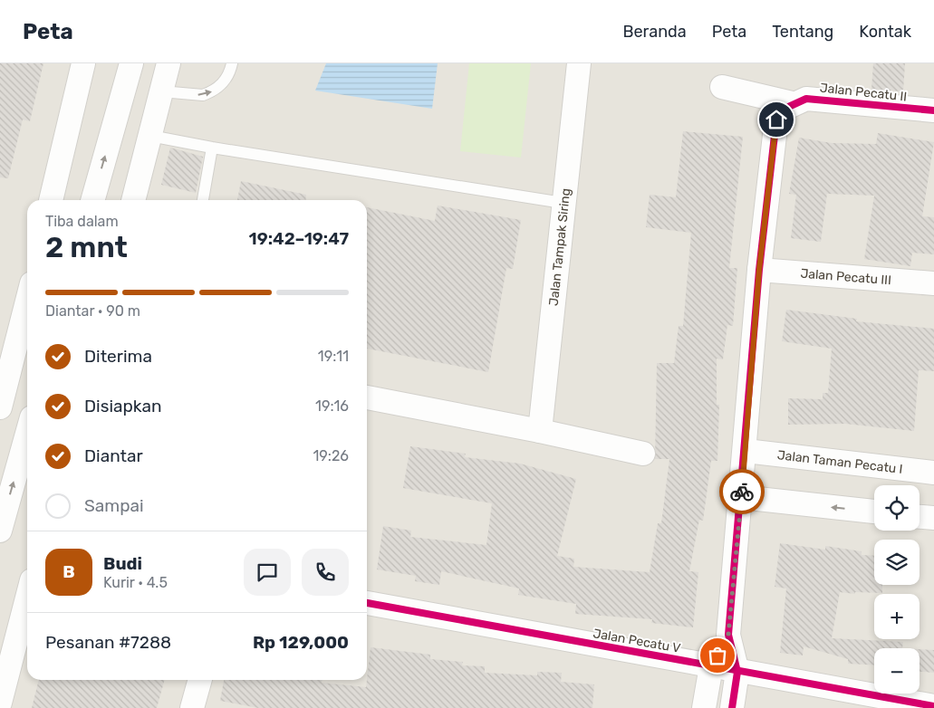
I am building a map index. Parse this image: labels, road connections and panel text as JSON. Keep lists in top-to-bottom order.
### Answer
{
  "streets": {
    "street": [
      "Jalan Pecatu II",
      "Jalan Tampak Siring",
      "Jalan Pecatu III",
      "Jalan Taman Pecatu I",
      "Jalan Pecatu V"
    ]
  },
  "page": {
    "header": "Peta",
    "nav": [
      "Beranda",
      "Peta",
      "Tentang",
      "Kontak"
    ],
    "heading": ["2 mnt", "Tiba dalam", "19:42–19:47"],
    "panel": [
      "Budi",
      "Kurir · 4.5",
      "Pesanan #7288",
      "Rp 129,000"
    ],
    "bar": "Diantar · 90 m",
    "list": [
      ["Diterima", "19:11"],
      ["Disiapkan", "19:16"],
      ["Diantar", "19:26"],
      "Sampai"
    ],
    "map_buttons": ["+", "−"],
    "round": "B"
  }
}
